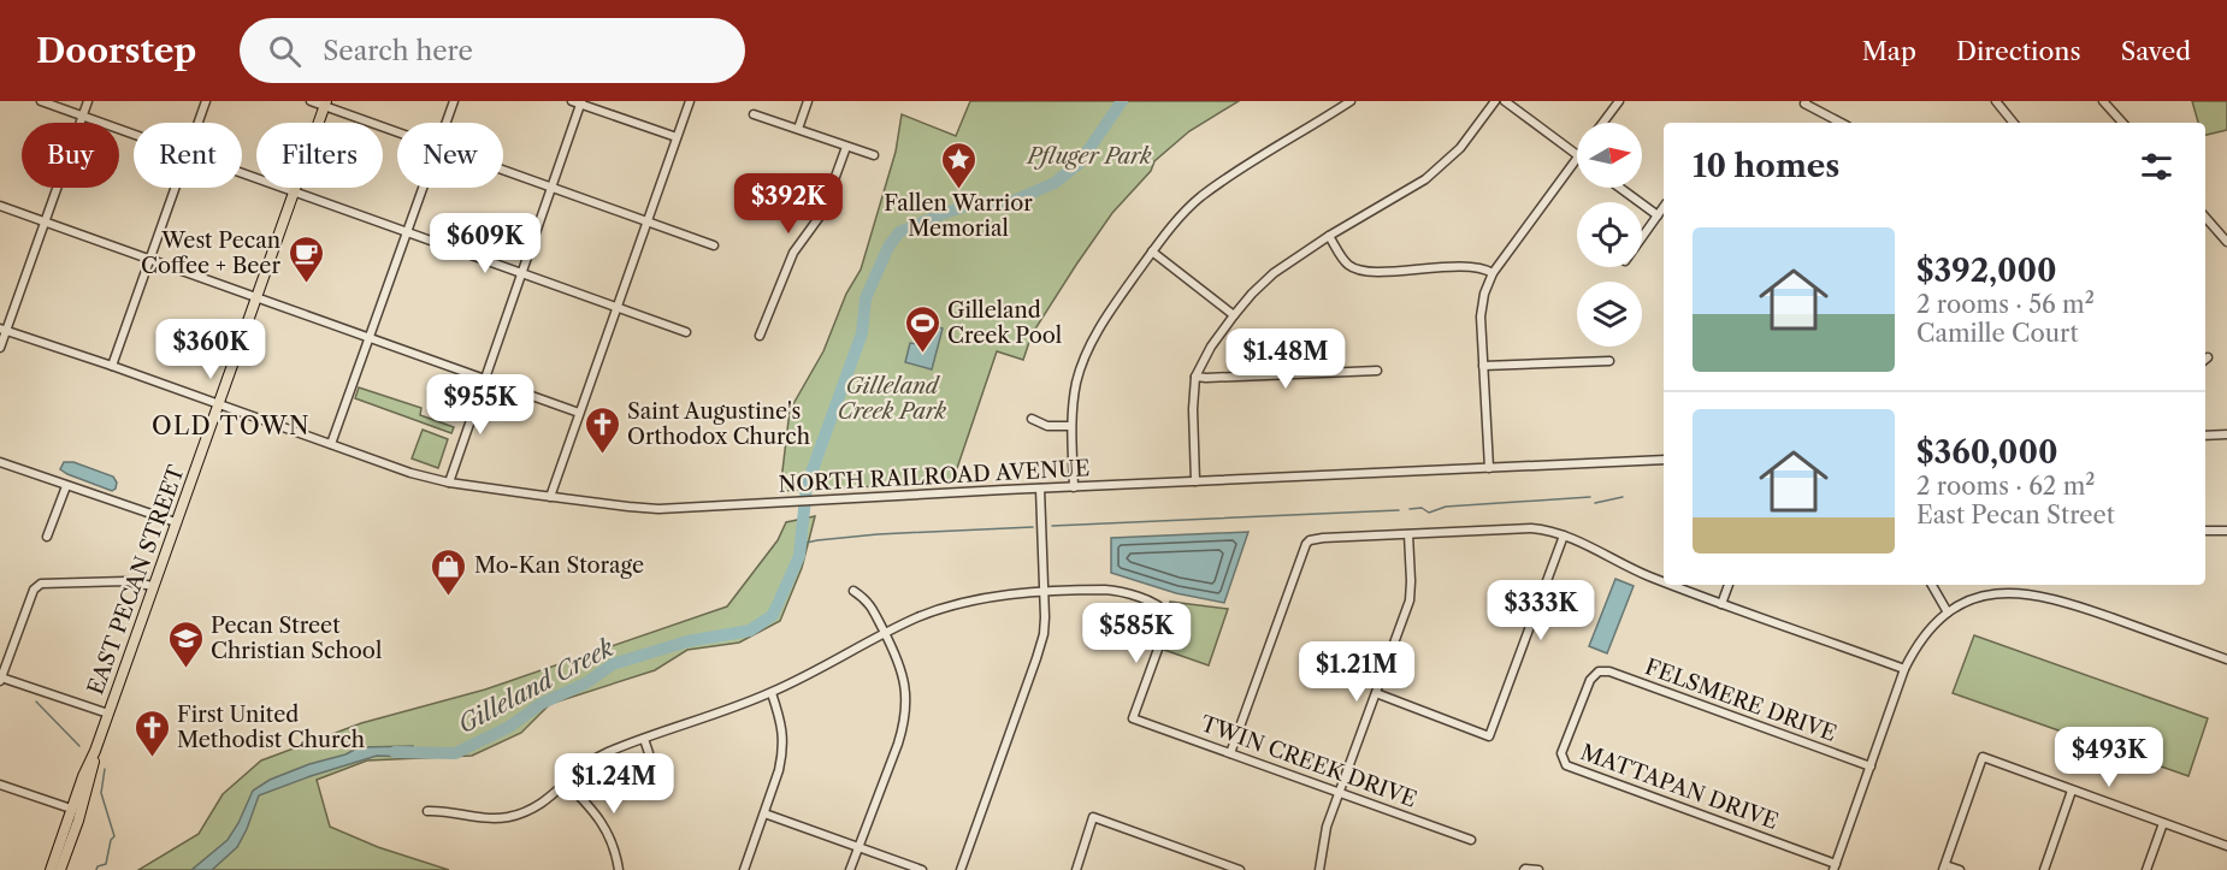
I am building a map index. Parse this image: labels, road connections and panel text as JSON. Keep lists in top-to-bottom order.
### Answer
{
  "streets": {
    "main road": ["EAST PECAN STREET"],
    "street": [
      "NORTH RAILROAD AVENUE",
      "FELSMERE DRIVE",
      "TWIN CREEK DRIVE",
      "MATTAPAN DRIVE"
    ]
  },
  "crossings": [
    ["NORTH RAILROAD AVENUE", "EAST PECAN STREET"],
    ["FELSMERE DRIVE", "MATTAPAN DRIVE"]
  ],
  "districts": ["OLD TOWN"],
  "water": ["Gilleland Creek"],
  "parks": ["Pfluger Park", "Gilleland Creek Park"],
  "places": {
    "place": ["Fallen Warrior Memorial"],
    "cafe": ["West Pecan Coffee + Beer"],
    "sports": ["Gilleland Creek Pool"],
    "church": ["Saint Augustine's Orthodox Church", "First United Methodist Church"],
    "shop": ["Mo-Kan Storage"],
    "school or university": ["Pecan Street Christian School"]
  },
  "north": "right",
  "page": {
    "header": "Doorstep",
    "search": "Search here",
    "nav": ["Map", "Directions", "Saved"],
    "chip": [
      "Buy",
      "Rent",
      "Filters",
      "New"
    ],
    "heading": "10 homes",
    "price": [
      "$392K",
      "$609K",
      "$360K",
      "$1.48M",
      "$955K",
      "$333K",
      "$585K",
      "$1.21M",
      "$493K",
      "$1.24M"
    ],
    "list": [
      {
        "name": "$392,000",
        "note": "2 rooms · 56 m² · Camille Court"
      },
      {
        "name": "$360,000",
        "note": "2 rooms · 62 m² · East Pecan Street"
      }
    ]
  }
}
